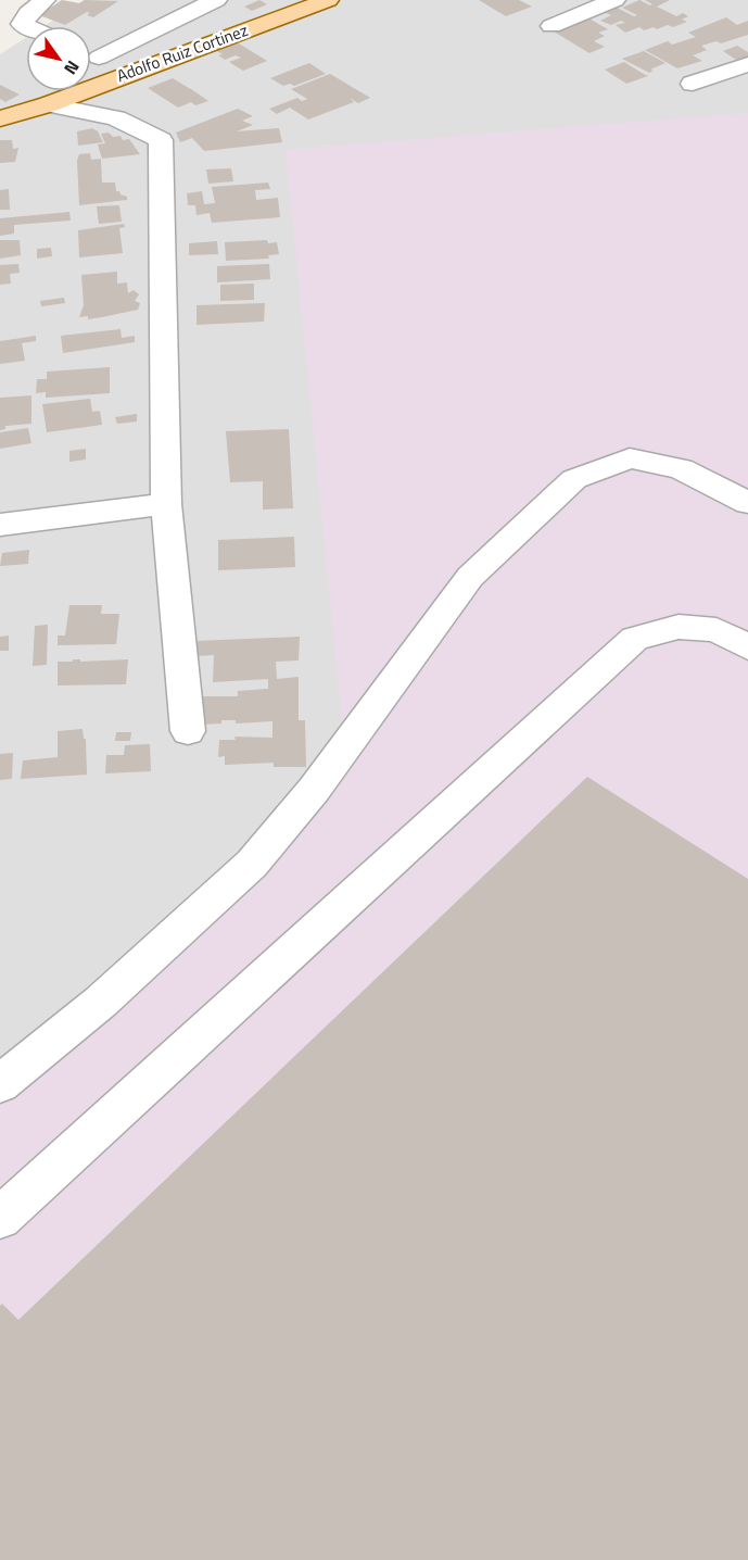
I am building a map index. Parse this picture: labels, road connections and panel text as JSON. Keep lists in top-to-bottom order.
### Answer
{
  "streets": {
    "main road": ["Adolfo Ruiz Cortinez"]
  },
  "north": "bottom right"
}
